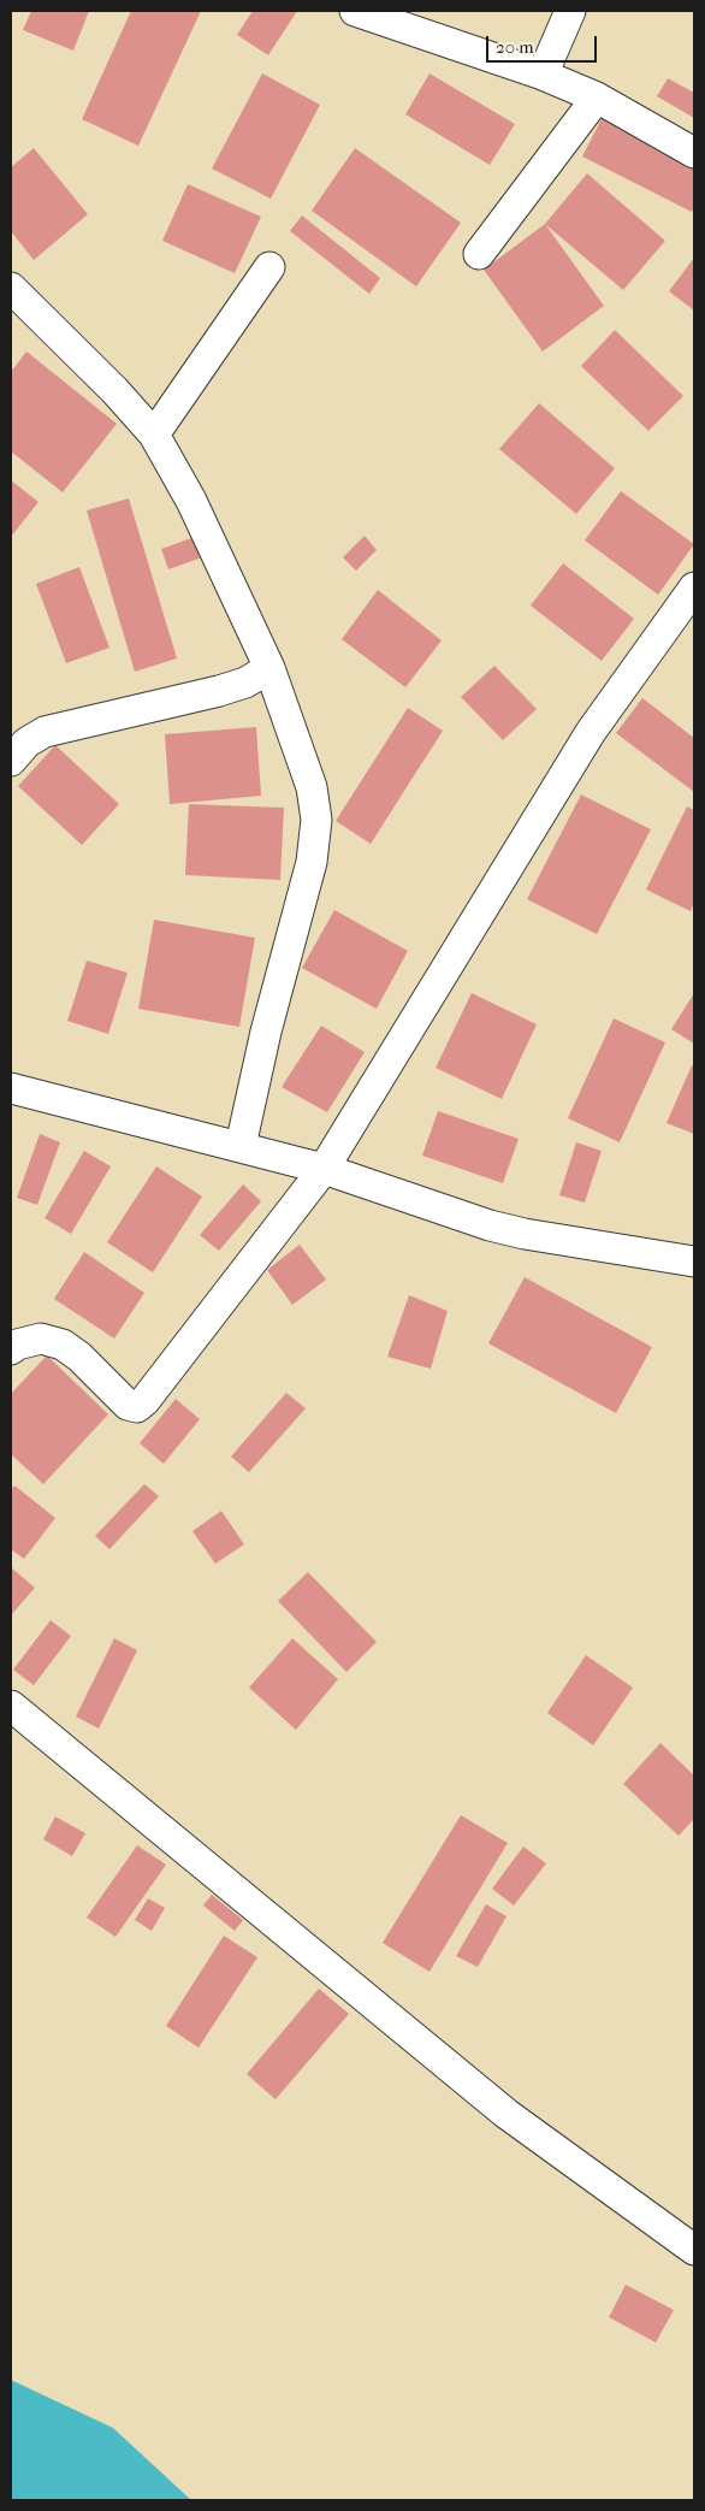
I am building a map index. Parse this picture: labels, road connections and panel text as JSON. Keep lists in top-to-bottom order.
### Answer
{
  "scale_bar": "20 m"
}
